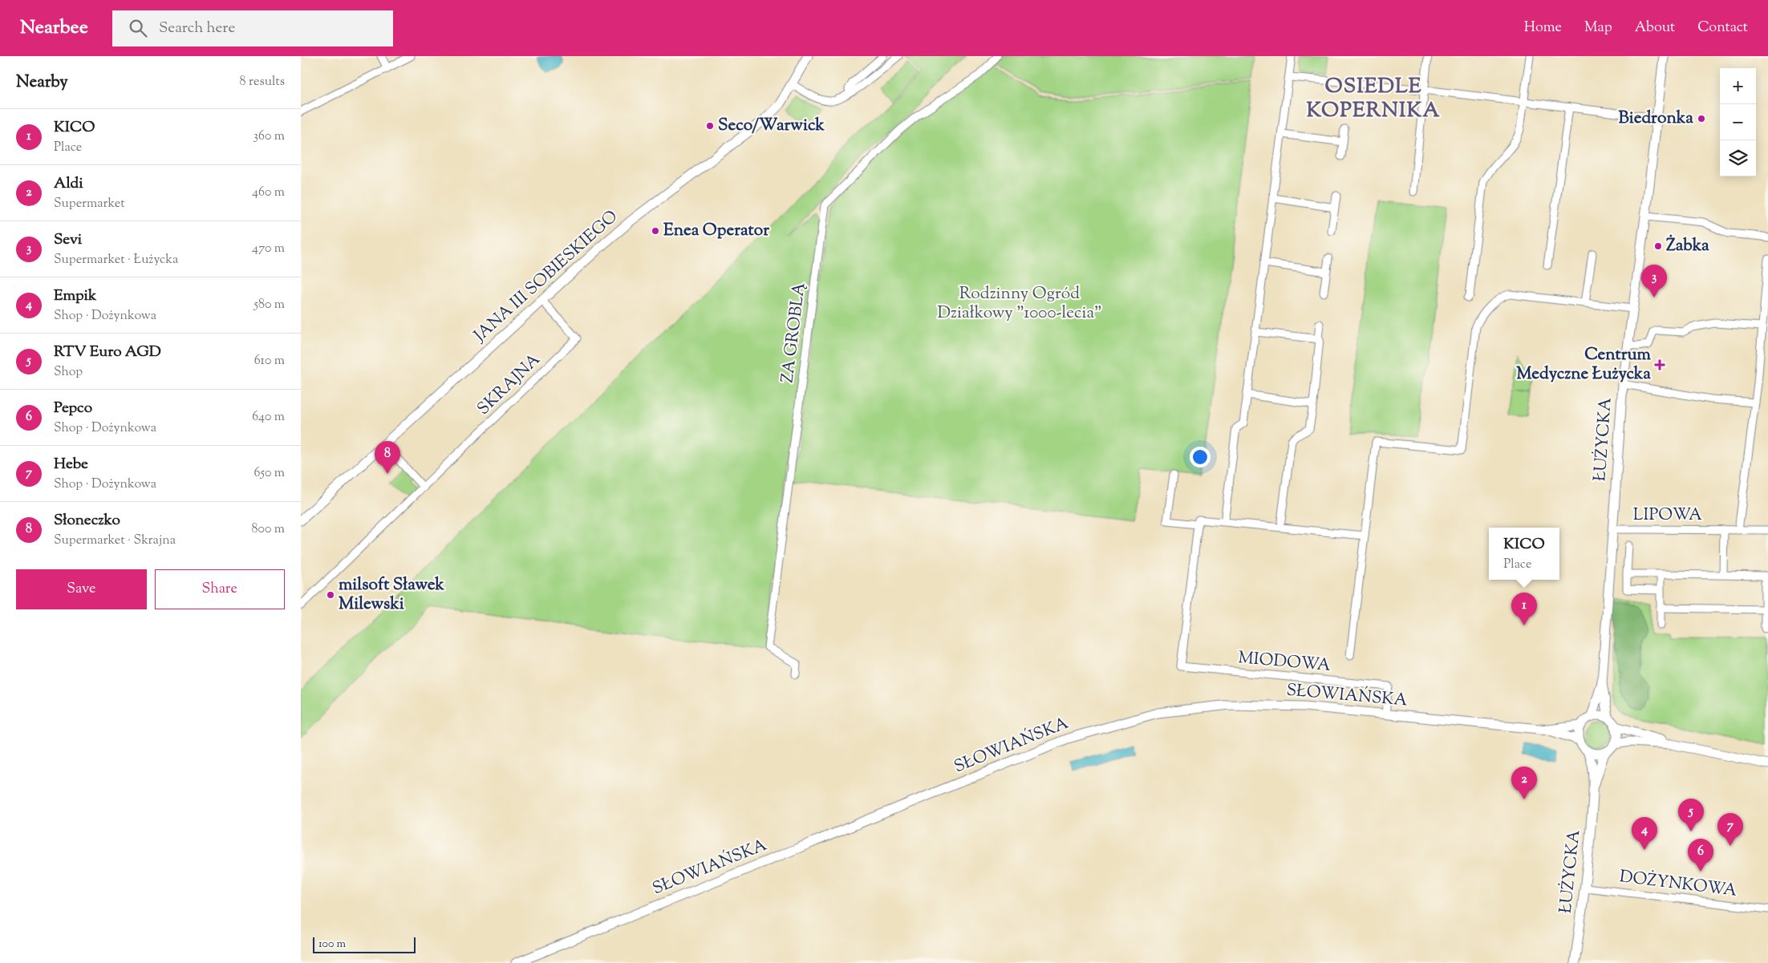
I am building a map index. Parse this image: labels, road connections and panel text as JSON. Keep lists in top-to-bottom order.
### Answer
{
  "streets": {
    "street": [
      "JANA III SOBIESKIEGO",
      "ZA GROBLĄ",
      "SKRAJNA",
      "ŁUŻYCKA",
      "LIPOWA",
      "MIODOWA",
      "SŁOWIAŃSKA",
      "DOŻYNKOWA"
    ]
  },
  "crossings": [
    ["JANA III SOBIESKIEGO", "SKRAJNA"],
    ["ŁUŻYCKA", "LIPOWA"],
    ["ŁUŻYCKA", "SŁOWIAŃSKA"],
    ["ŁUŻYCKA", "DOŻYNKOWA"],
    ["MIODOWA", "SŁOWIAŃSKA"]
  ],
  "districts": ["OSIEDLE KOPERNIKA"],
  "parks": ["Rodzinny Ogród Działkowy \"1000-lecia\""],
  "places": {
    "other": [
      "Biedronka",
      "Seco/Warwick",
      "Enea Operator",
      "Żabka",
      "milsoft Sławek Milewski"
    ],
    "health": ["Centrum Medyczne Łużycka"]
  },
  "scale_bar": "100 m",
  "page": {
    "header": "Nearbee",
    "search": "Search here",
    "nav": [
      "Home",
      "Map",
      "About",
      "Contact"
    ],
    "heading": ["Nearby", "8 results"],
    "map_buttons": ["+", "−"],
    "list": [
      {
        "mark": "1",
        "name": "KICO",
        "note": "Place",
        "value": "360 m"
      },
      {
        "mark": "2",
        "name": "Aldi",
        "note": "Supermarket",
        "value": "460 m"
      },
      {
        "mark": "3",
        "name": "Sevi",
        "note": "Supermarket · Łużycka",
        "value": "470 m"
      },
      {
        "mark": "4",
        "name": "Empik",
        "note": "Shop · Dożynkowa",
        "value": "580 m"
      },
      {
        "mark": "5",
        "name": "RTV Euro AGD",
        "note": "Shop",
        "value": "610 m"
      },
      {
        "mark": "6",
        "name": "Pepco",
        "note": "Shop · Dożynkowa",
        "value": "640 m"
      },
      {
        "mark": "7",
        "name": "Hebe",
        "note": "Shop · Dożynkowa",
        "value": "650 m"
      },
      {
        "mark": "8",
        "name": "Słoneczko",
        "note": "Supermarket · Skrajna",
        "value": "800 m"
      }
    ],
    "pins": [
      "3",
      "8",
      "1",
      "2",
      "5",
      "7",
      "4",
      "6"
    ],
    "popup": ["KICO", "Place"],
    "buttons": ["Save", "Share"],
    "scale": "100 m"
  }
}
